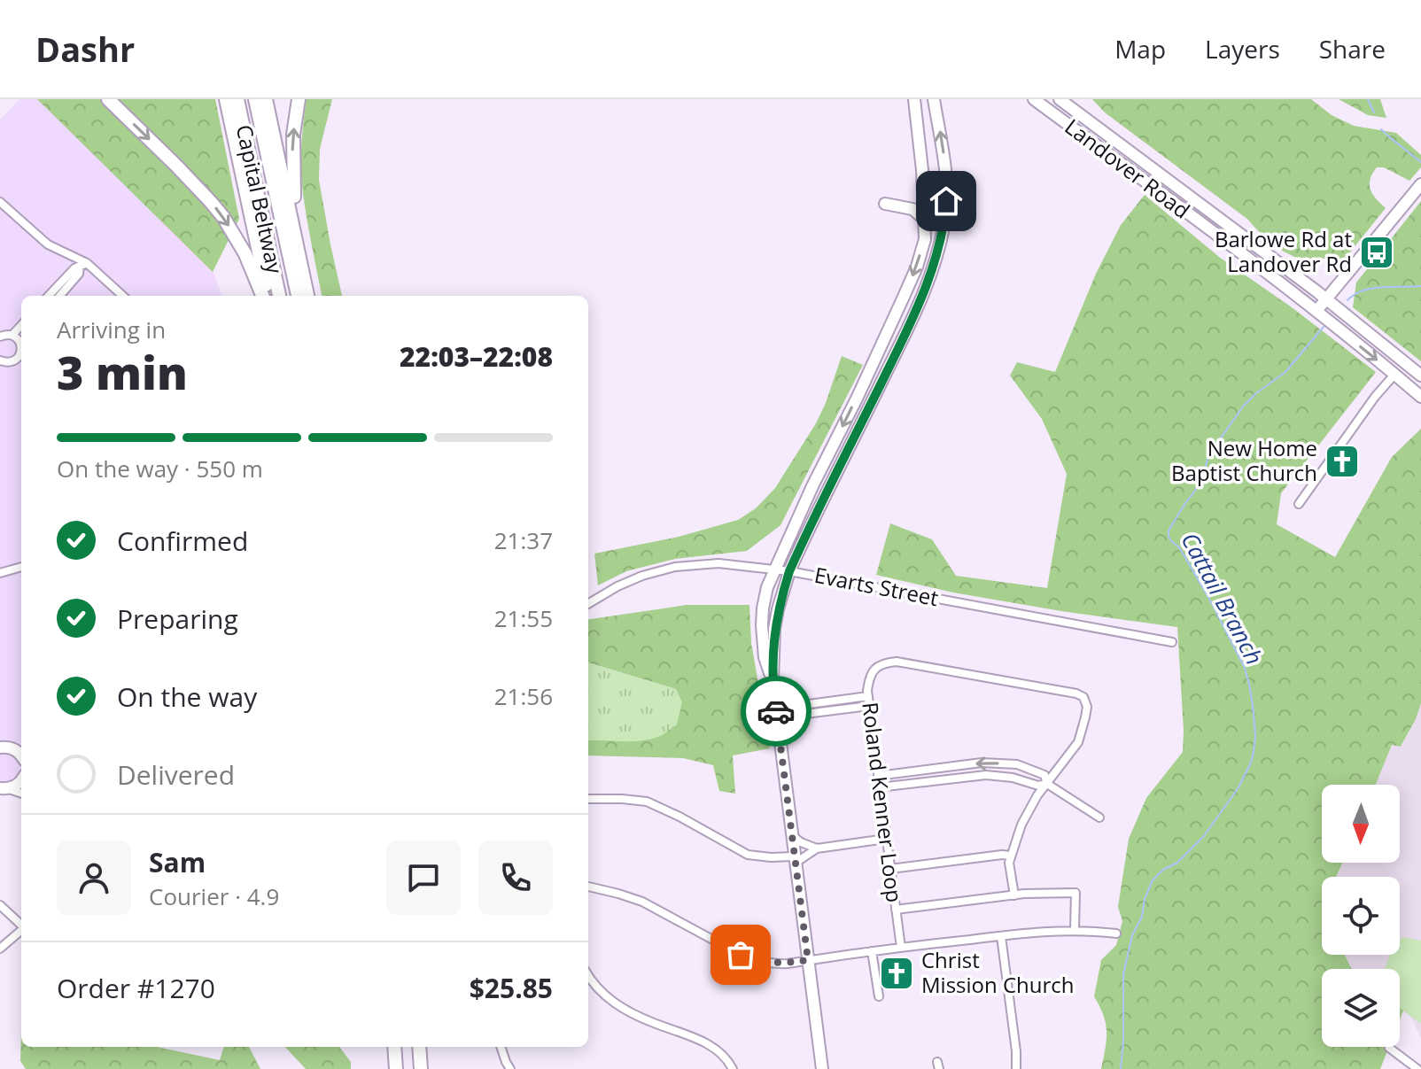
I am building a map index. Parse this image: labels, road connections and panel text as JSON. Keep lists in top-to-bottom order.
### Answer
{
  "streets": {
    "highway": ["Capital Beltway"],
    "street": ["Landover Road", "Evarts Street", "Roland Kenner Loop"]
  },
  "water": ["Cattail Branch"],
  "places": {
    "bus stop": ["Barlowe Rd at Landover Rd"],
    "church": ["New Home Baptist Church", "Christ Mission Church"]
  },
  "north": "bottom",
  "page": {
    "header": "Dashr",
    "nav": ["Map", "Layers", "Share"],
    "heading": ["3 min", "Arriving in", "22:03–22:08"],
    "panel": [
      "Sam",
      "Courier · 4.9",
      "Order #1270",
      "$25.85"
    ],
    "bar": "On the way · 550 m",
    "list": [
      ["Confirmed", "21:37"],
      ["Preparing", "21:55"],
      ["On the way", "21:56"],
      "Delivered"
    ]
  }
}
